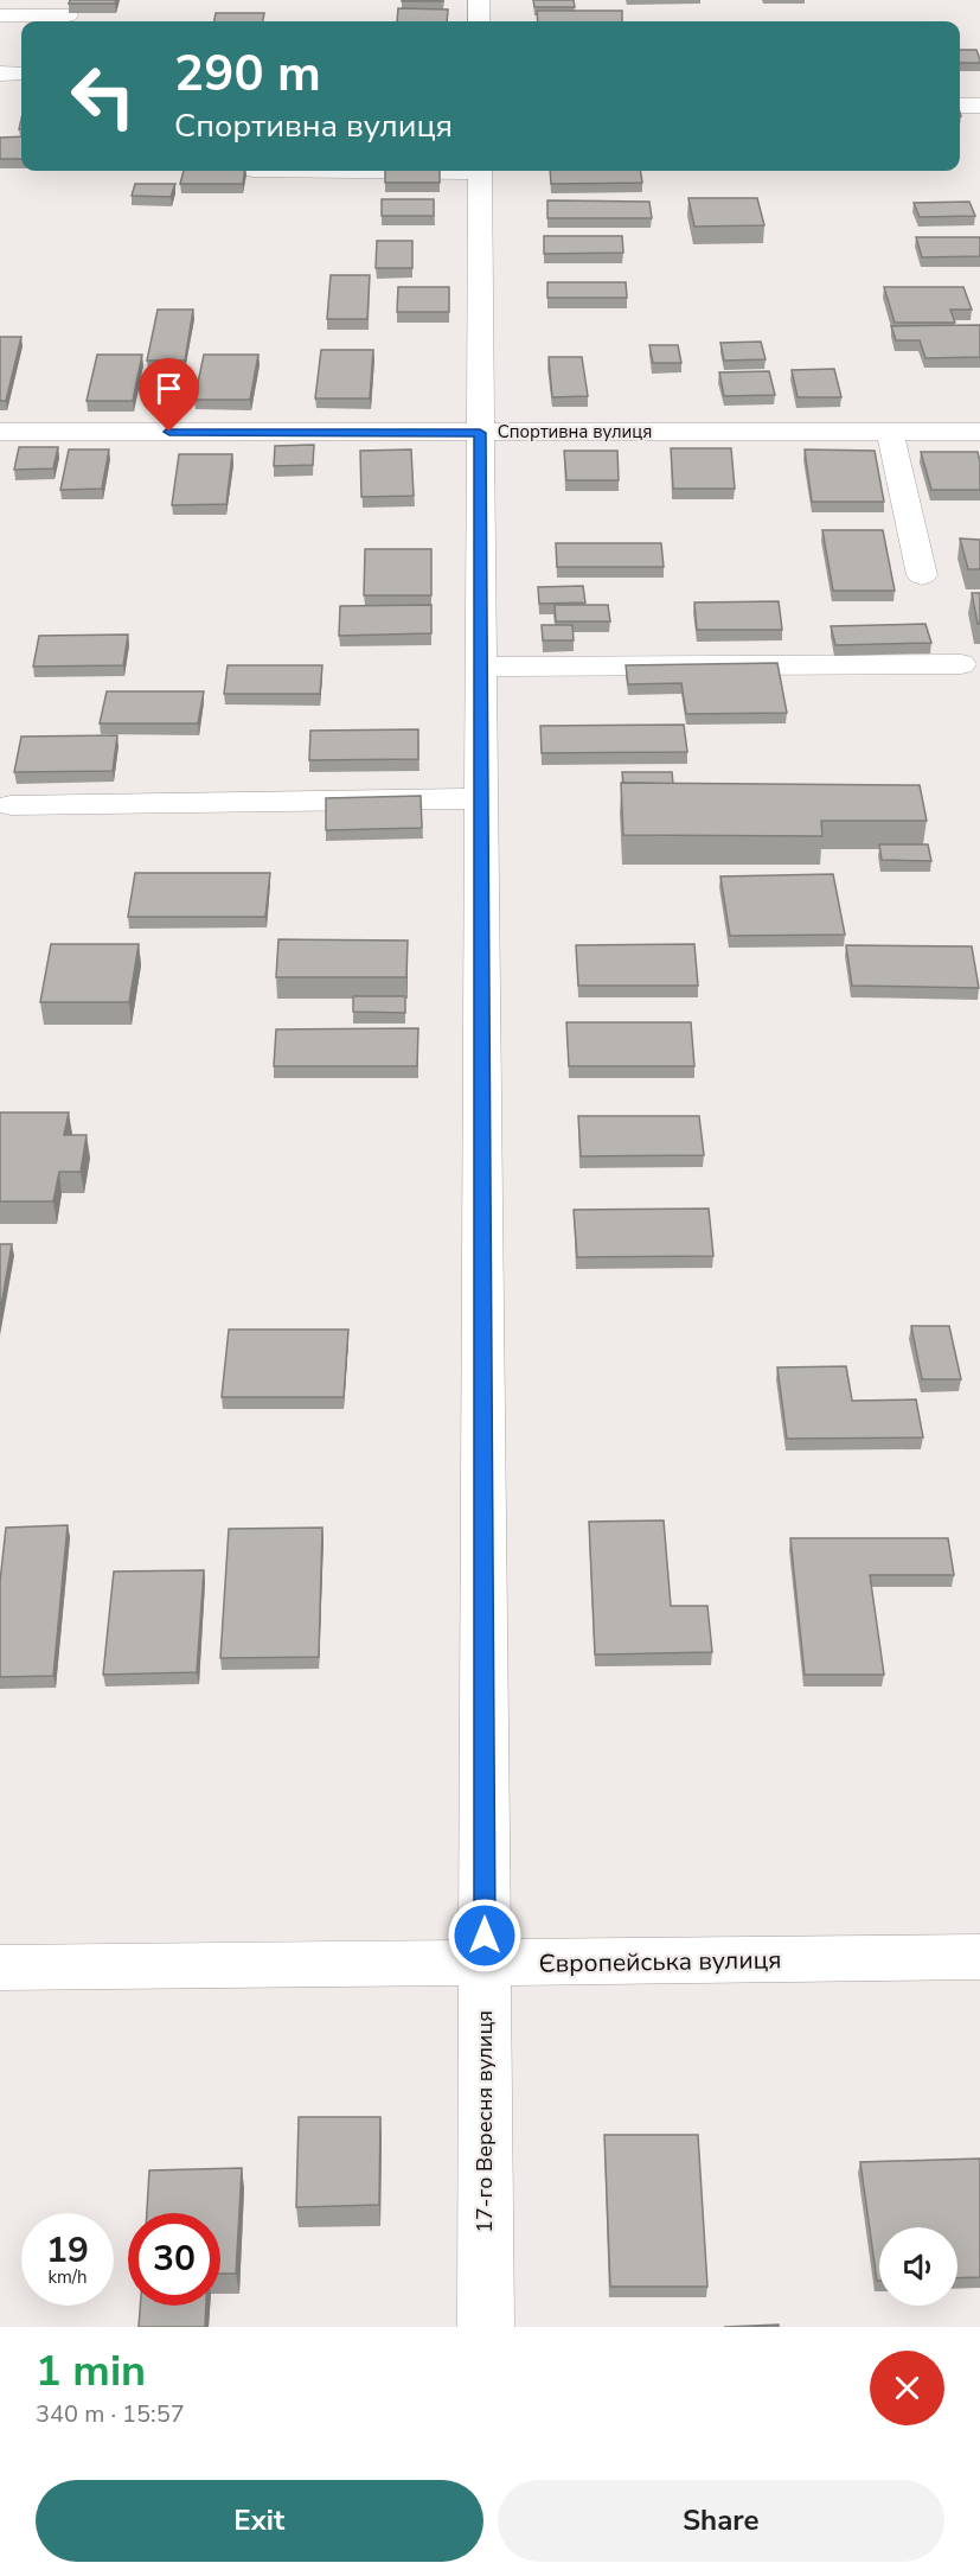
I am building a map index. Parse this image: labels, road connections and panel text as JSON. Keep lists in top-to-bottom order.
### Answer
{
  "streets": {
    "street": ["Спортивна вулиця", "Європейська вулиця", "17-го Вересня вулиця"]
  },
  "crossings": [
    ["Спортивна вулиця", "17-го Вересня вулиця"],
    ["Європейська вулиця", "17-го Вересня вулиця"]
  ],
  "page": {
    "turn": ["290 m", "Спортивна вулиця"],
    "speed": "19 km/h",
    "limit": "30",
    "heading": ["1 min", "340 m · 15:57"],
    "buttons": ["Exit", "Share"]
  }
}
